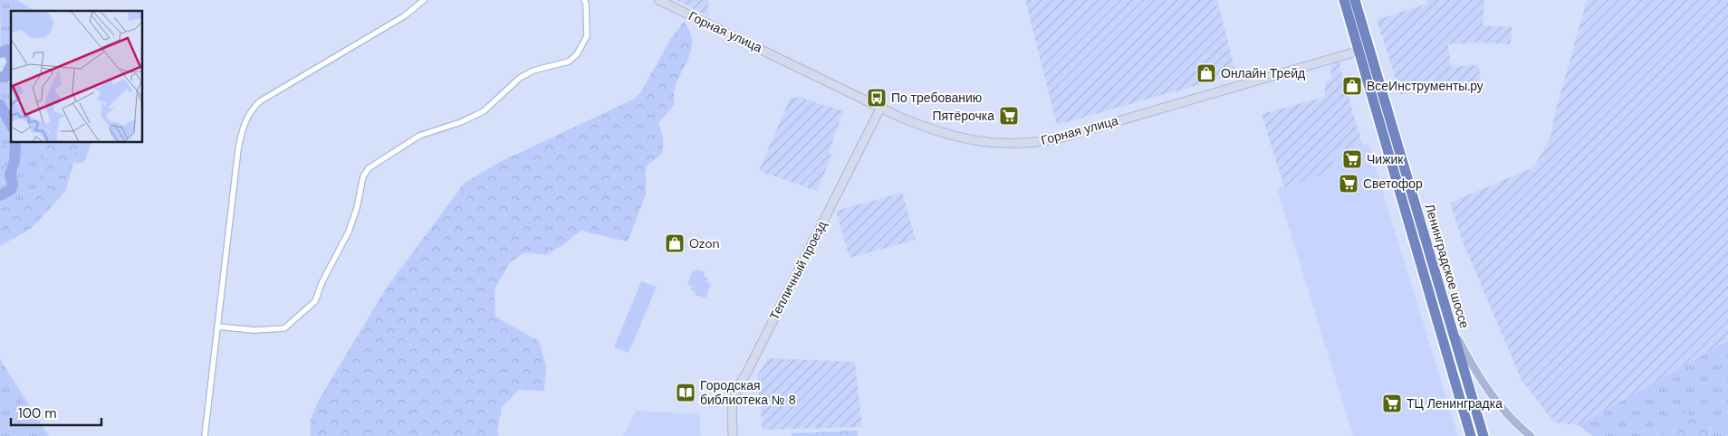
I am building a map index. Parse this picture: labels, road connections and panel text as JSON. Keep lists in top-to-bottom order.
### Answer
{
  "streets": {
    "highway": ["Ленинградское шоссе"],
    "street": ["Горная улица", "Тепличный проезд"]
  },
  "crossings": [
    ["Горная улица", "Ленинградское шоссе"],
    ["Горная улица", "Тепличный проезд"]
  ],
  "places": {
    "shop": ["Онлайн Трейд", "ВсеИнструменты.ру", "Ozon"],
    "bus stop": ["По требованию"],
    "supermarket": [
      "Пятёрочка",
      "Чижик",
      "Светофор",
      "ТЦ Ленинградка"
    ],
    "library": ["Городская библиотека № 8"]
  },
  "scale_bar": "100 m"
}
